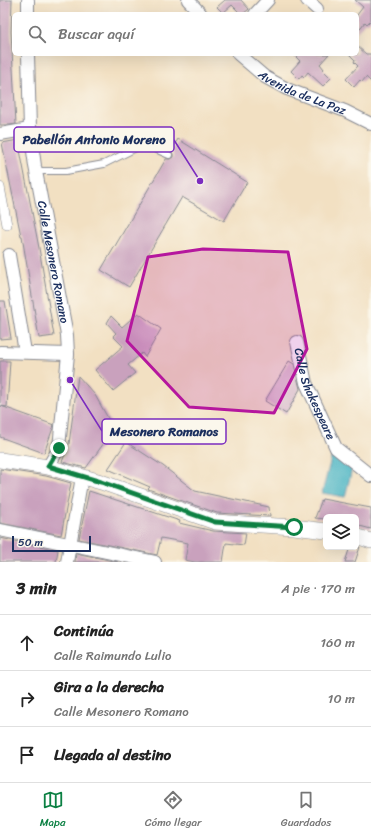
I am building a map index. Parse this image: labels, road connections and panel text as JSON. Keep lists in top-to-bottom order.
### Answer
{
  "streets": {
    "street": ["Avenida de La Paz", "Calle Mesonero Romano", "Calle Shakespeare"]
  },
  "places": ["Pabellón Antonio Moreno", "Mesonero Romanos"],
  "scale_bar": "50 m",
  "page": {
    "search": "Buscar aquí",
    "scale": "50 m",
    "heading": ["3 min", "A pie · 170 m"],
    "list": [
      ["Continúa", "Calle Raimundo Lulio", "160 m"],
      ["Gira a la derecha", "Calle Mesonero Romano", "10 m"],
      "Llegada al destino"
    ],
    "nav": ["Mapa", "Cómo llegar", "Guardados"]
  }
}
